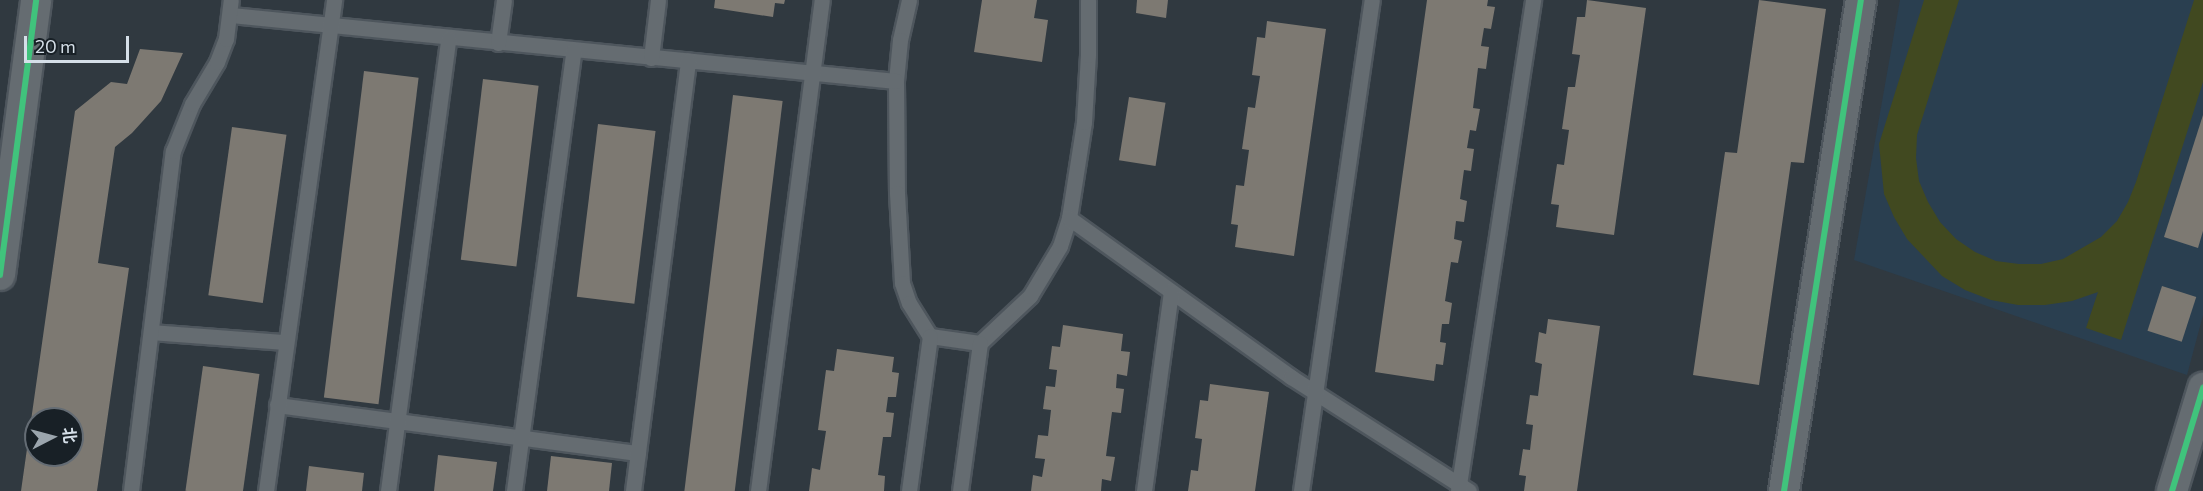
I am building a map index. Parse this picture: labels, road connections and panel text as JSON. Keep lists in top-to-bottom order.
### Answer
{
  "scale_bar": "20 m",
  "north": "right"
}
